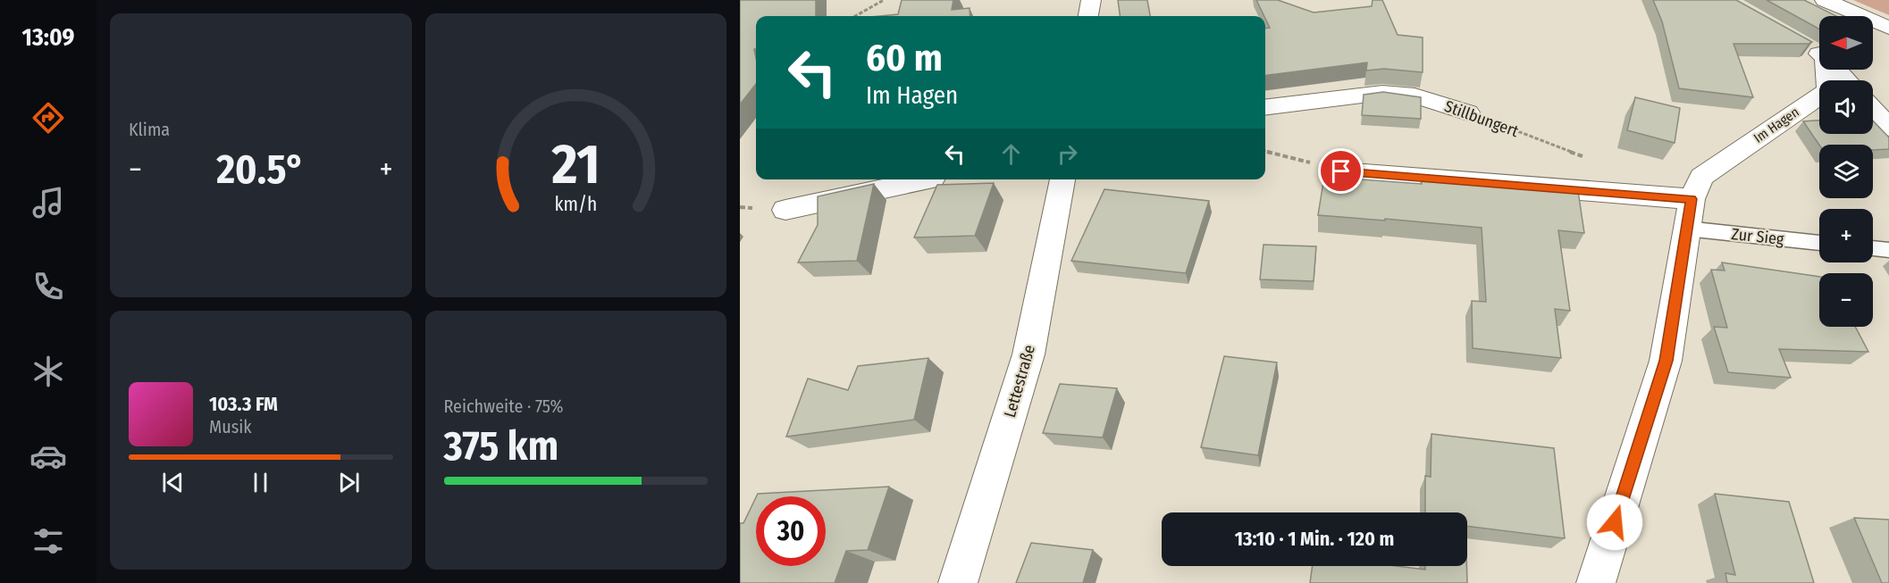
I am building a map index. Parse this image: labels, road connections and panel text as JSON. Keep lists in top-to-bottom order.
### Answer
{
  "streets": {
    "street": ["Stillbungert", "Im Hagen", "Lettestraße"],
    "lane": ["Zur Sieg"]
  },
  "crossings": [
    ["Im Hagen", "Zur Sieg"]
  ],
  "north": "left",
  "page": {
    "tabs": "13:09",
    "tile": [
      "Klima",
      ["Reichweite · 75%", "375 km"]
    ],
    "map_buttons": ["+", "−"],
    "turn": ["60 m", "Im Hagen"],
    "heat": ["−", "20.5°", "+"],
    "song": ["103.3 FM", "Musik"],
    "limit": "30",
    "trip": "13:10 · 1 Min. · 120 m",
    "gauge": ["21", "km/h"]
  }
}
